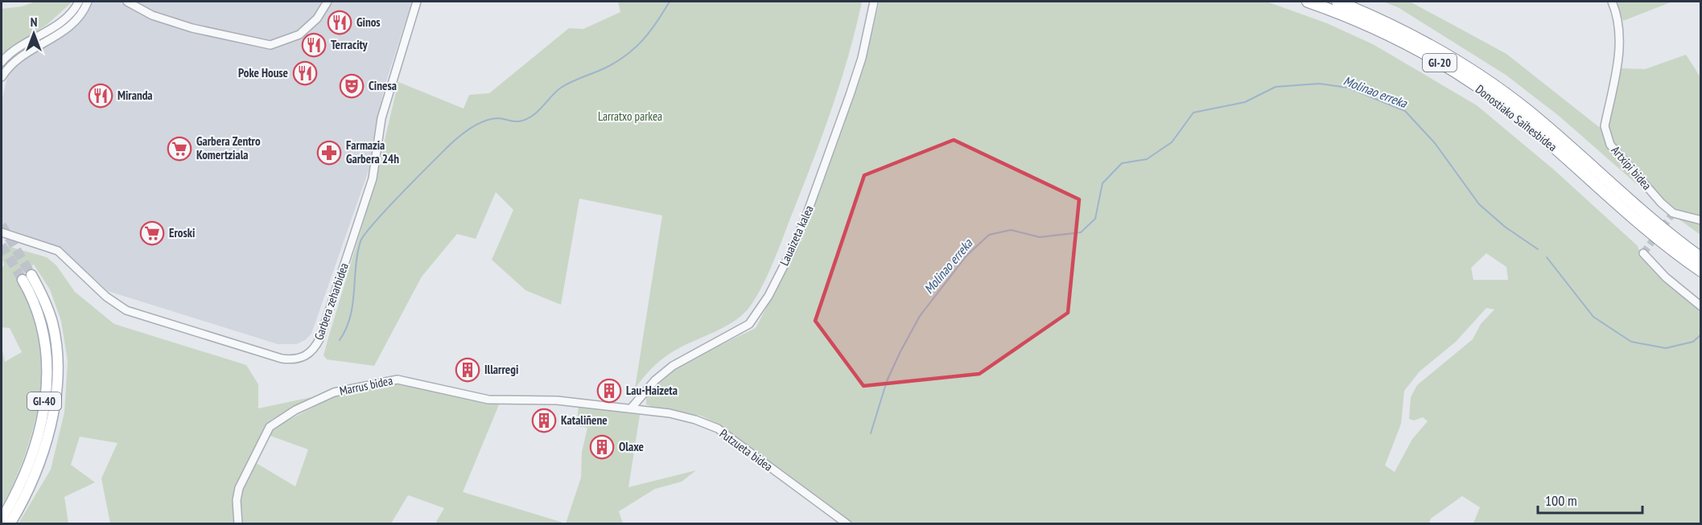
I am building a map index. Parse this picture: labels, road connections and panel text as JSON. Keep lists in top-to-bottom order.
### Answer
{
  "streets": {
    "highway": ["GI-20", "Donostiako Saihesbidea"],
    "main road": ["GI-40"],
    "street": [
      "Artxipi bidea",
      "Lauaizeta kalea",
      "Garbera zeharbidea",
      "Marrus bidea",
      "Putzueta bidea"
    ]
  },
  "crossings": [
    ["Lauaizeta kalea", "Marrus bidea"],
    ["Lauaizeta kalea", "Putzueta bidea"],
    ["Marrus bidea", "Putzueta bidea"]
  ],
  "water": ["Molinao erreka"],
  "parks": ["Larratxo parkea"],
  "places": {
    "restaurant": [
      "Ginos",
      "Terracity",
      "Poke House",
      "Miranda"
    ],
    "theatre": ["Cinesa"],
    "supermarket": ["Garbera Zentro Komertziala", "Eroski"],
    "pharmacy": ["Farmazia Garbera 24h"],
    "building": [
      "Illarregi",
      "Lau-Haizeta",
      "Kataliñene",
      "Olaxe"
    ]
  },
  "scale_bar": "100 m",
  "north": "top"
}
